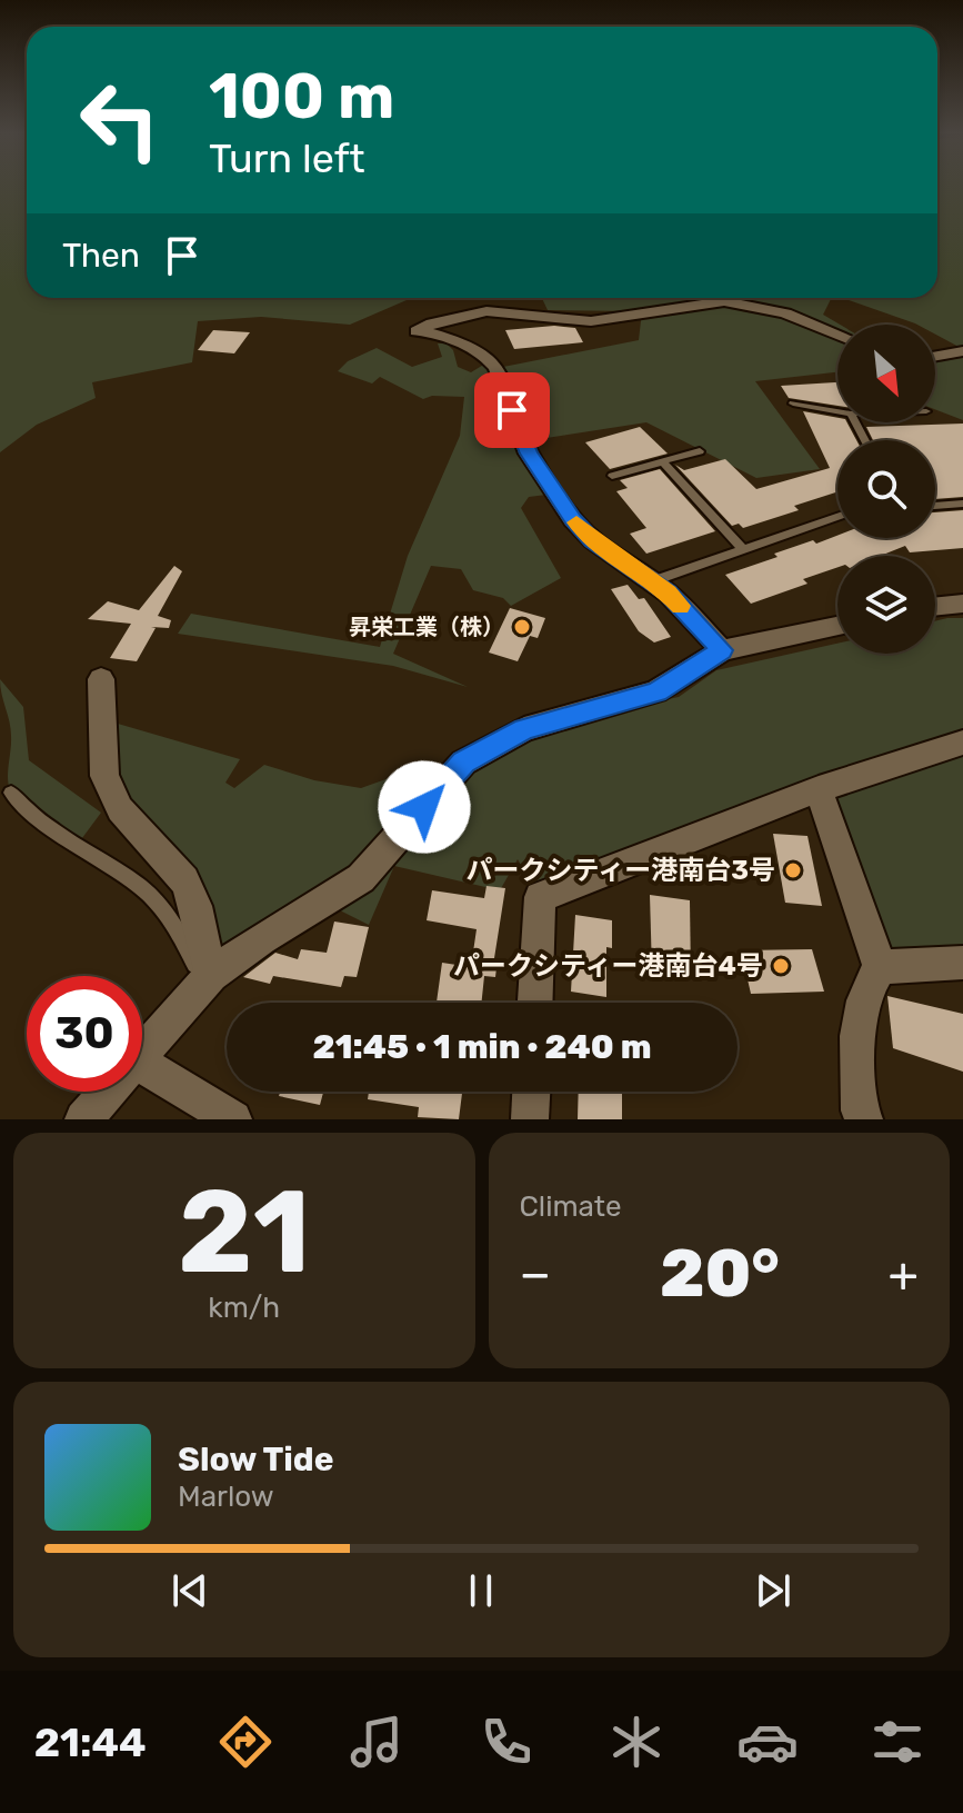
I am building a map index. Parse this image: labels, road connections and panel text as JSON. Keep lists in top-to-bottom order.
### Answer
{
  "places": ["昇栄工業（株）", "パークシティー港南台3号", "パークシティー港南台4号"],
  "north": "bottom right",
  "page": {
    "turn": ["100 m", "Turn left"],
    "then": "Then",
    "limit": "30",
    "trip": "21:45 · 1 min · 240 m",
    "tile": [
      ["21", "km/h"],
      "Climate"
    ],
    "heat": ["−", "20°", "+"],
    "song": ["Slow Tide", "Marlow"],
    "tabs": "21:44"
  }
}
